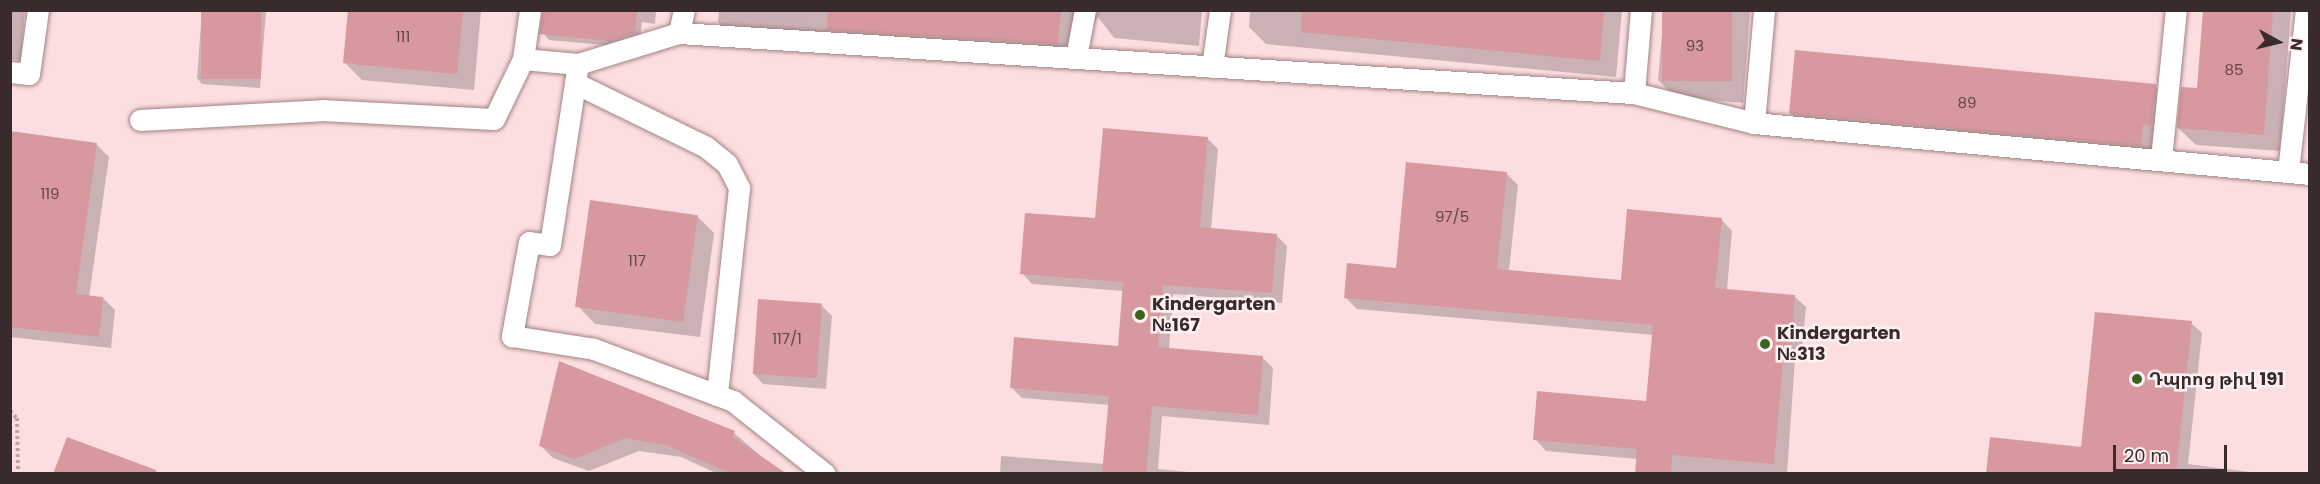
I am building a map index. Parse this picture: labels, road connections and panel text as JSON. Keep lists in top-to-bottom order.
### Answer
{
  "places": ["Kindergarten №167", "Kindergarten №313", "Դպրոց թիվ 191"],
  "house_numbers": [
    "111",
    "93",
    "85",
    "89",
    "119",
    "97/5",
    "117",
    "117/1"
  ],
  "scale_bar": "20 m",
  "north": "right"
}
